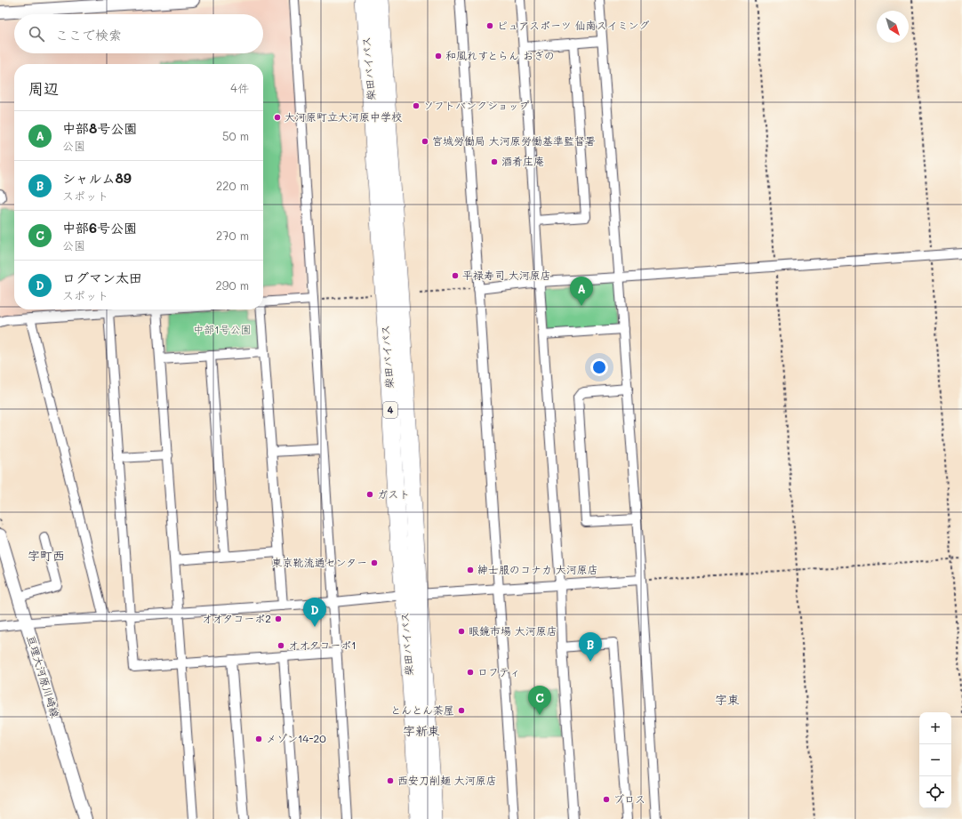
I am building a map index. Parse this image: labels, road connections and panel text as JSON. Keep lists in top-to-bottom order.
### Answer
{
  "streets": {
    "highway": ["柴田バイパス", "4"],
    "street": ["亘理大河原川崎線"]
  },
  "districts": ["字町西", "字東", "字新東"],
  "parks": ["中部1号公園"],
  "places": [
    "ピュアスポーツ 仙南スイミング",
    "和風れすとらん おぎの",
    "ソフトバンクショップ",
    "大河原町立大河原中学校",
    "宮城労働局 大河原労働基準監督署",
    "酒肴庄庵",
    "平禄寿司 大河原店",
    "ガスト",
    "東京靴流通センター",
    "紳士服のコナカ 大河原店",
    "オオタコーポ2",
    "眼鏡市場 大河原店",
    "オオタコーポ1",
    "ロフティ",
    "とんとん茶屋",
    "メゾン14-20",
    "西安刀削麺 大河原店",
    "ブロス"
  ],
  "north": "bottom right",
  "page": {
    "search": "ここで検索",
    "heading": ["周辺", "4件"],
    "list": [
      {
        "mark": "A",
        "name": "中部8号公園",
        "note": "公園",
        "value": "50 m"
      },
      {
        "mark": "B",
        "name": "シャルム89",
        "note": "スポット",
        "value": "220 m"
      },
      {
        "mark": "C",
        "name": "中部6号公園",
        "note": "公園",
        "value": "270 m"
      },
      {
        "mark": "D",
        "name": "ログマン太田",
        "note": "スポット",
        "value": "290 m"
      }
    ],
    "pins": [
      "A",
      "D",
      "B",
      "C"
    ],
    "map_buttons": ["+", "−"]
  }
}
